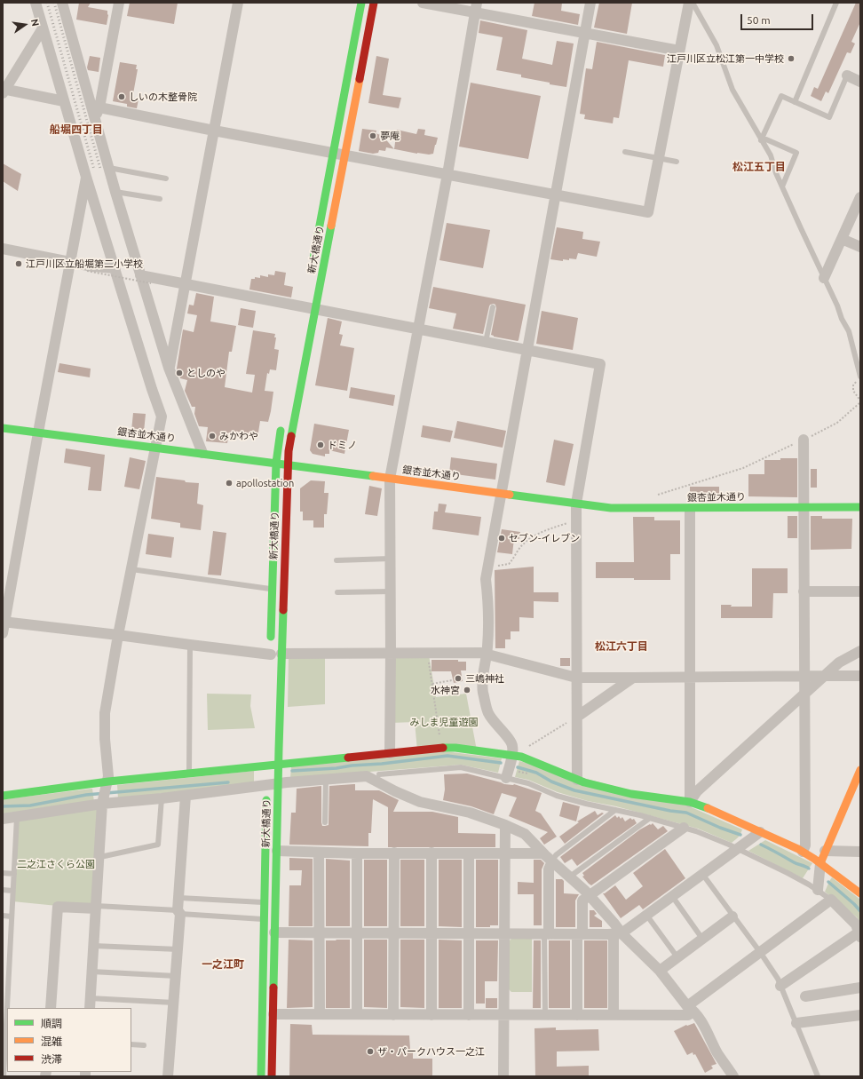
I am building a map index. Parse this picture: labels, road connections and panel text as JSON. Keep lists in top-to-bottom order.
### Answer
{
  "streets": {
    "main road": ["新大橋通り", "銀杏並木通り"]
  },
  "crossings": [
    ["新大橋通り", "銀杏並木通り"]
  ],
  "districts": [
    "船堀四丁目",
    "松江五丁目",
    "松江六丁目",
    "一之江町"
  ],
  "parks": ["みしま児童遊園", "二之江さくら公園"],
  "places": [
    "江戸川区立松江第一中学校",
    "しいの木整骨院",
    "夢庵",
    "江戸川区立船堀第二小学校",
    "としのや",
    "みかわや",
    "ドミノ",
    "apollostation",
    "セブン-イレブン",
    "三嶋神社",
    "水神宮",
    "ザ・パークハウス一之江"
  ],
  "legend": ["順調", "混雑", "渋滞"],
  "scale_bar": "50 m",
  "north": "right"
}
